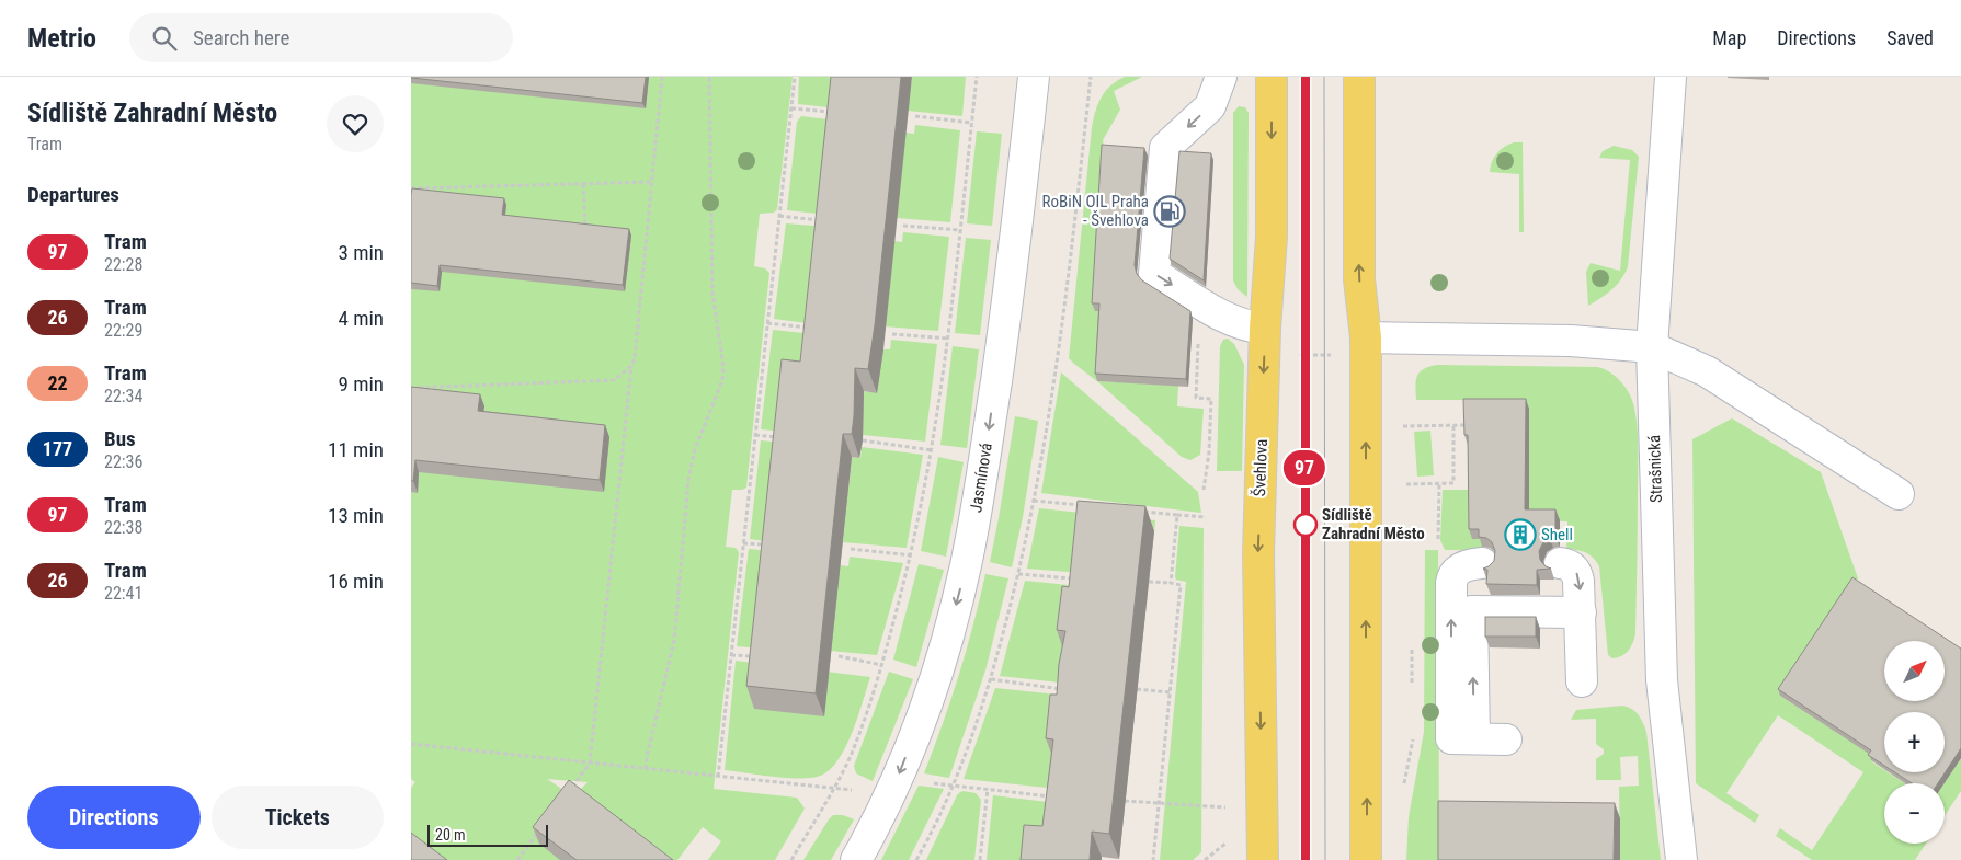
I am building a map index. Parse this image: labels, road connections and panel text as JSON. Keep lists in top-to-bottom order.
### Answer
{
  "streets": {
    "main road": ["Švehlova"],
    "street": ["Strašnická", "Jasmínová"]
  },
  "one_way": ["Jasmínová"],
  "places": {
    "fuel station": ["RoBiN OIL Praha - Švehlova"],
    "other": ["Sídliště Zahradní Město"],
    "building": ["Shell"]
  },
  "lines": ["tram line 97"],
  "scale_bar": "20 m",
  "north": "top right",
  "page": {
    "header": "Metrio",
    "search": "Search here",
    "nav": ["Map", "Directions", "Saved"],
    "heading": [
      ["Sídliště Zahradní Město", "Tram"],
      "Departures"
    ],
    "on_map": "97",
    "list": [
      {
        "mark": "97",
        "name": "Tram",
        "note": "22:28",
        "value": "3 min"
      },
      {
        "mark": "26",
        "name": "Tram",
        "note": "22:29",
        "value": "4 min"
      },
      {
        "mark": "22",
        "name": "Tram",
        "note": "22:34",
        "value": "9 min"
      },
      {
        "mark": "177",
        "name": "Bus",
        "note": "22:36",
        "value": "11 min"
      },
      {
        "mark": "97",
        "name": "Tram",
        "note": "22:38",
        "value": "13 min"
      },
      {
        "mark": "26",
        "name": "Tram",
        "note": "22:41",
        "value": "16 min"
      }
    ],
    "map_buttons": ["+", "−"],
    "buttons": ["Directions", "Tickets"],
    "scale": "20 m"
  }
}
